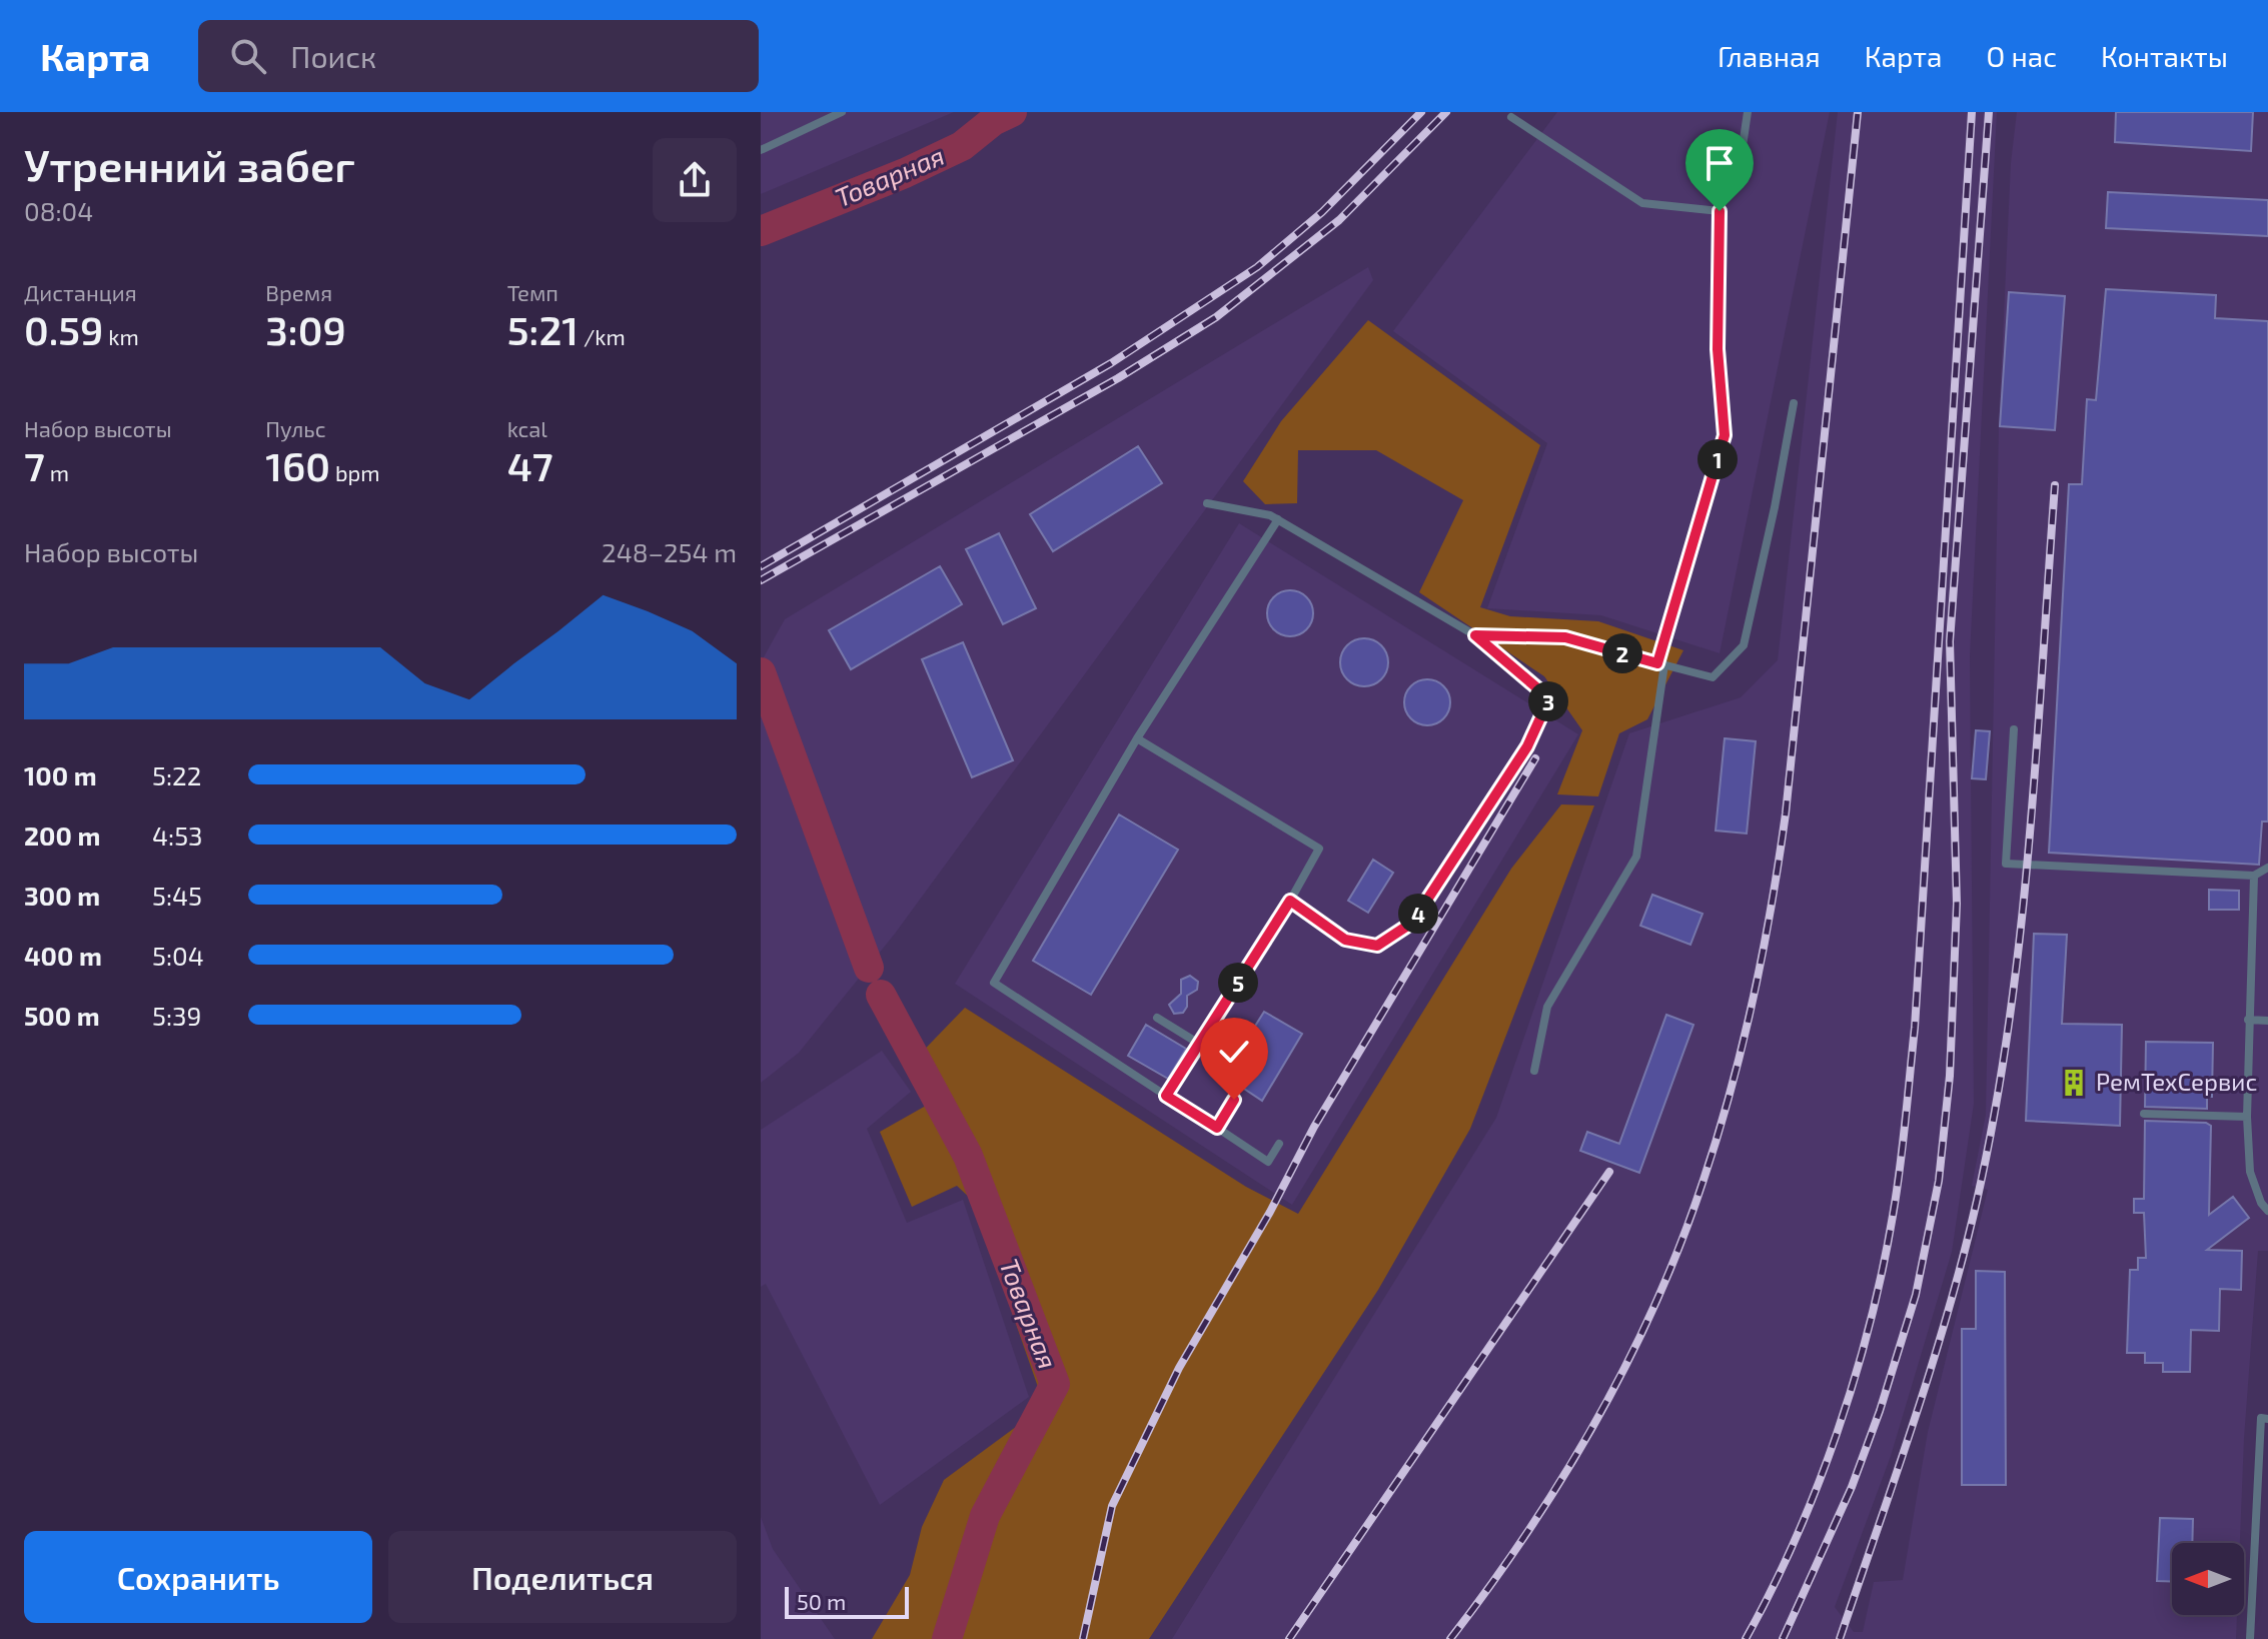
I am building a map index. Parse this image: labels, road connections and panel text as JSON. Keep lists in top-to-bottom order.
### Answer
{
  "water": ["Товарная"],
  "places": {
    "building": ["РемТехСервис"]
  },
  "scale_bar": "50 m",
  "north": "left",
  "page": {
    "header": "Карта",
    "search": "Поиск",
    "nav": [
      "Главная",
      "Карта",
      "О нас",
      "Контакты"
    ],
    "heading": ["Утренний забег", "08:04"],
    "stats": [
      ["Дистанция", "0.59 km"],
      ["Время", "3:09"],
      ["Темп", "5:21 /km"],
      ["Набор высоты", "7 m"],
      ["Пульс", "160 bpm"],
      ["kcal", "47"]
    ],
    "pins": [
      "1",
      "2",
      "3",
      "4",
      "5"
    ],
    "chart": ["Набор высоты", "248–254 m"],
    "list": [
      {
        "name": "100 m",
        "note": "5:22"
      },
      {
        "name": "200 m",
        "note": "4:53"
      },
      {
        "name": "300 m",
        "note": "5:45"
      },
      {
        "name": "400 m",
        "note": "5:04"
      },
      {
        "name": "500 m",
        "note": "5:39"
      }
    ],
    "buttons": ["Сохранить", "Поделиться"],
    "scale": "50 m"
  }
}
